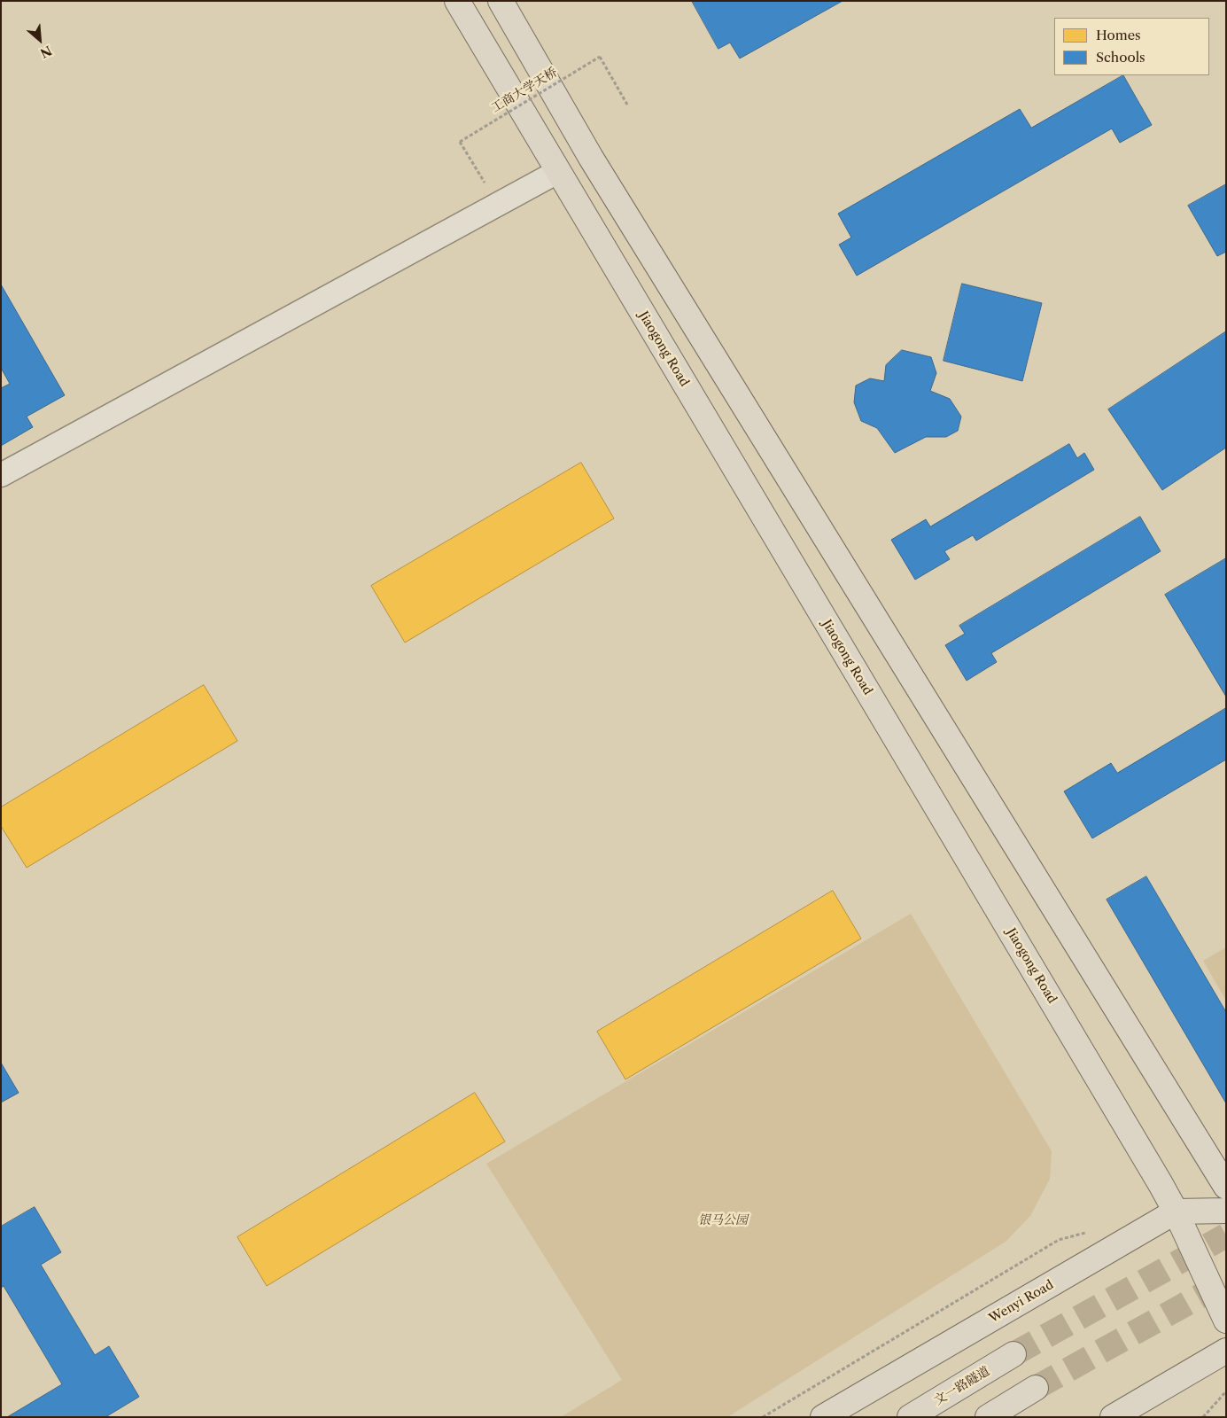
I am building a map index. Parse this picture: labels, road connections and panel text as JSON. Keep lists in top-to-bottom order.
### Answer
{
  "streets": {
    "main road": ["Jiaogong Road", "Wenyi Road", "文一路隧道"],
    "path": ["工商大学天桥"]
  },
  "crossings": [
    ["Jiaogong Road", "Wenyi Road"]
  ],
  "parks": ["银马公园"],
  "legend": ["Homes", "Schools"],
  "north": "bottom right"
}
